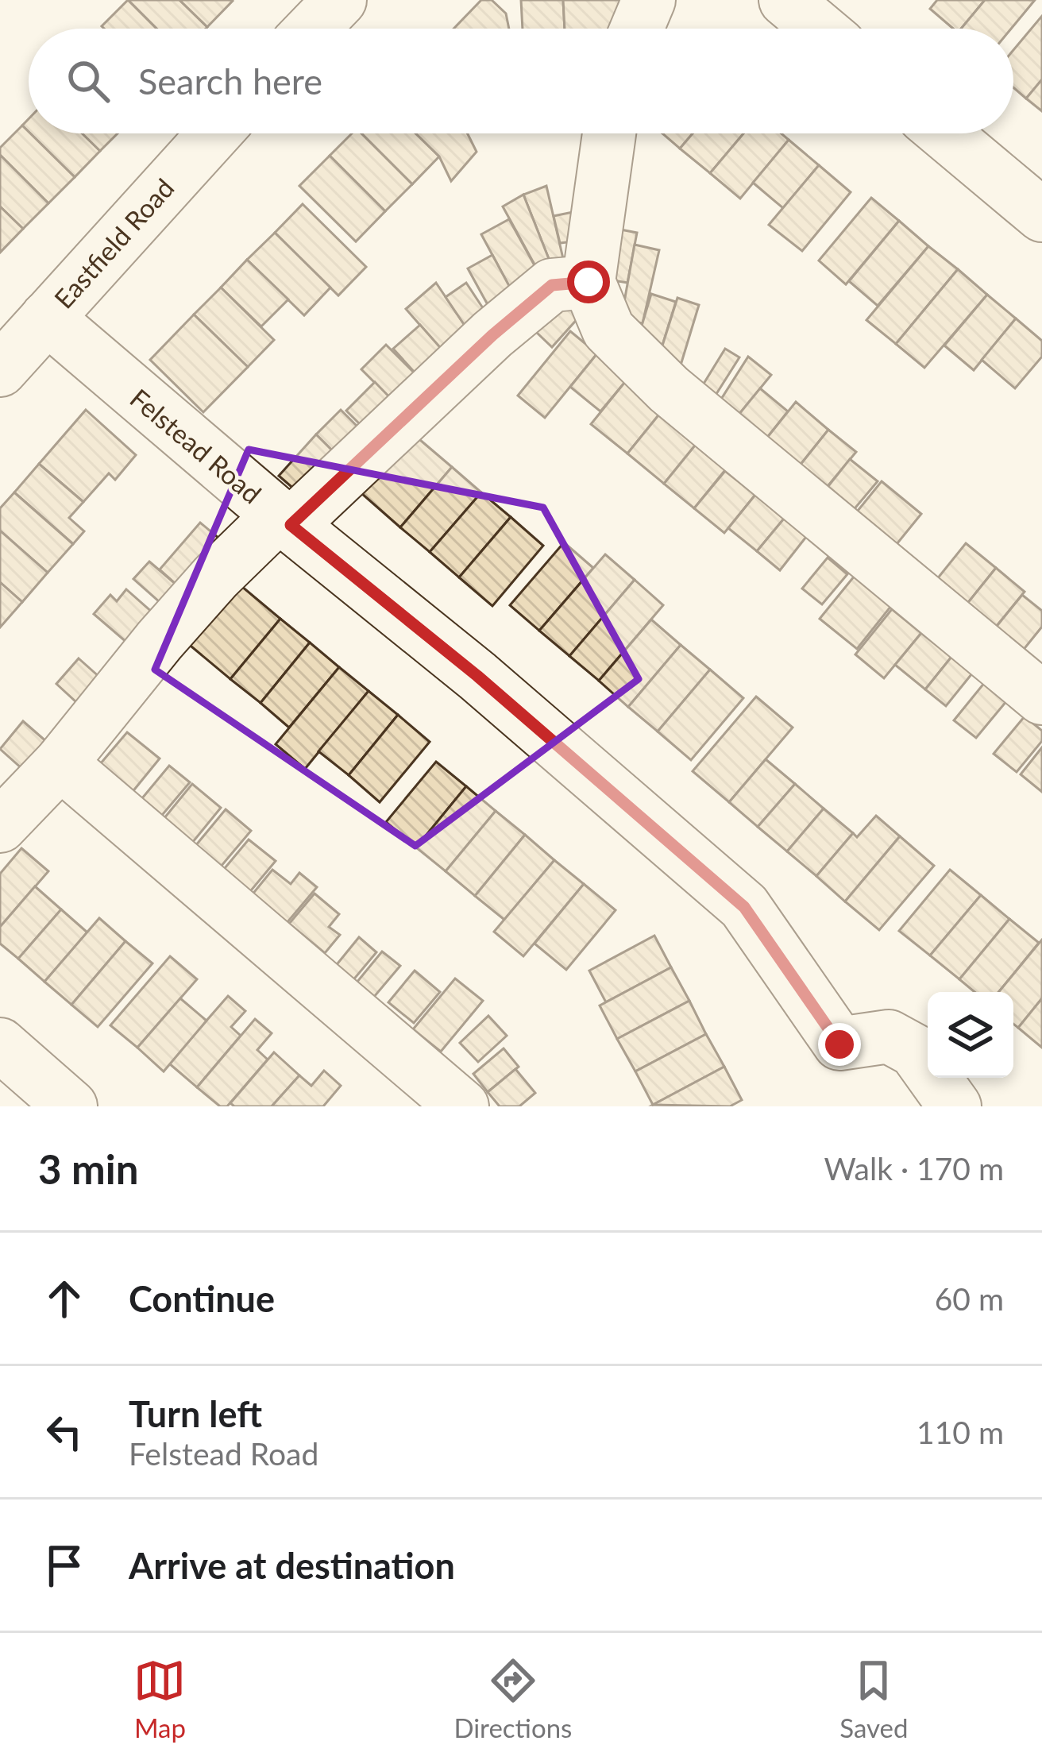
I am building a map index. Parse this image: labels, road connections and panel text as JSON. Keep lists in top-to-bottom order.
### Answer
{
  "streets": {
    "street": ["Eastfield Road", "Felstead Road"]
  },
  "crossings": [
    ["Eastfield Road", "Felstead Road"]
  ],
  "page": {
    "search": "Search here",
    "heading": ["3 min", "Walk · 170 m"],
    "list": [
      ["Continue", "60 m"],
      ["Turn left", "Felstead Road", "110 m"],
      "Arrive at destination"
    ],
    "nav": ["Map", "Directions", "Saved"]
  }
}
